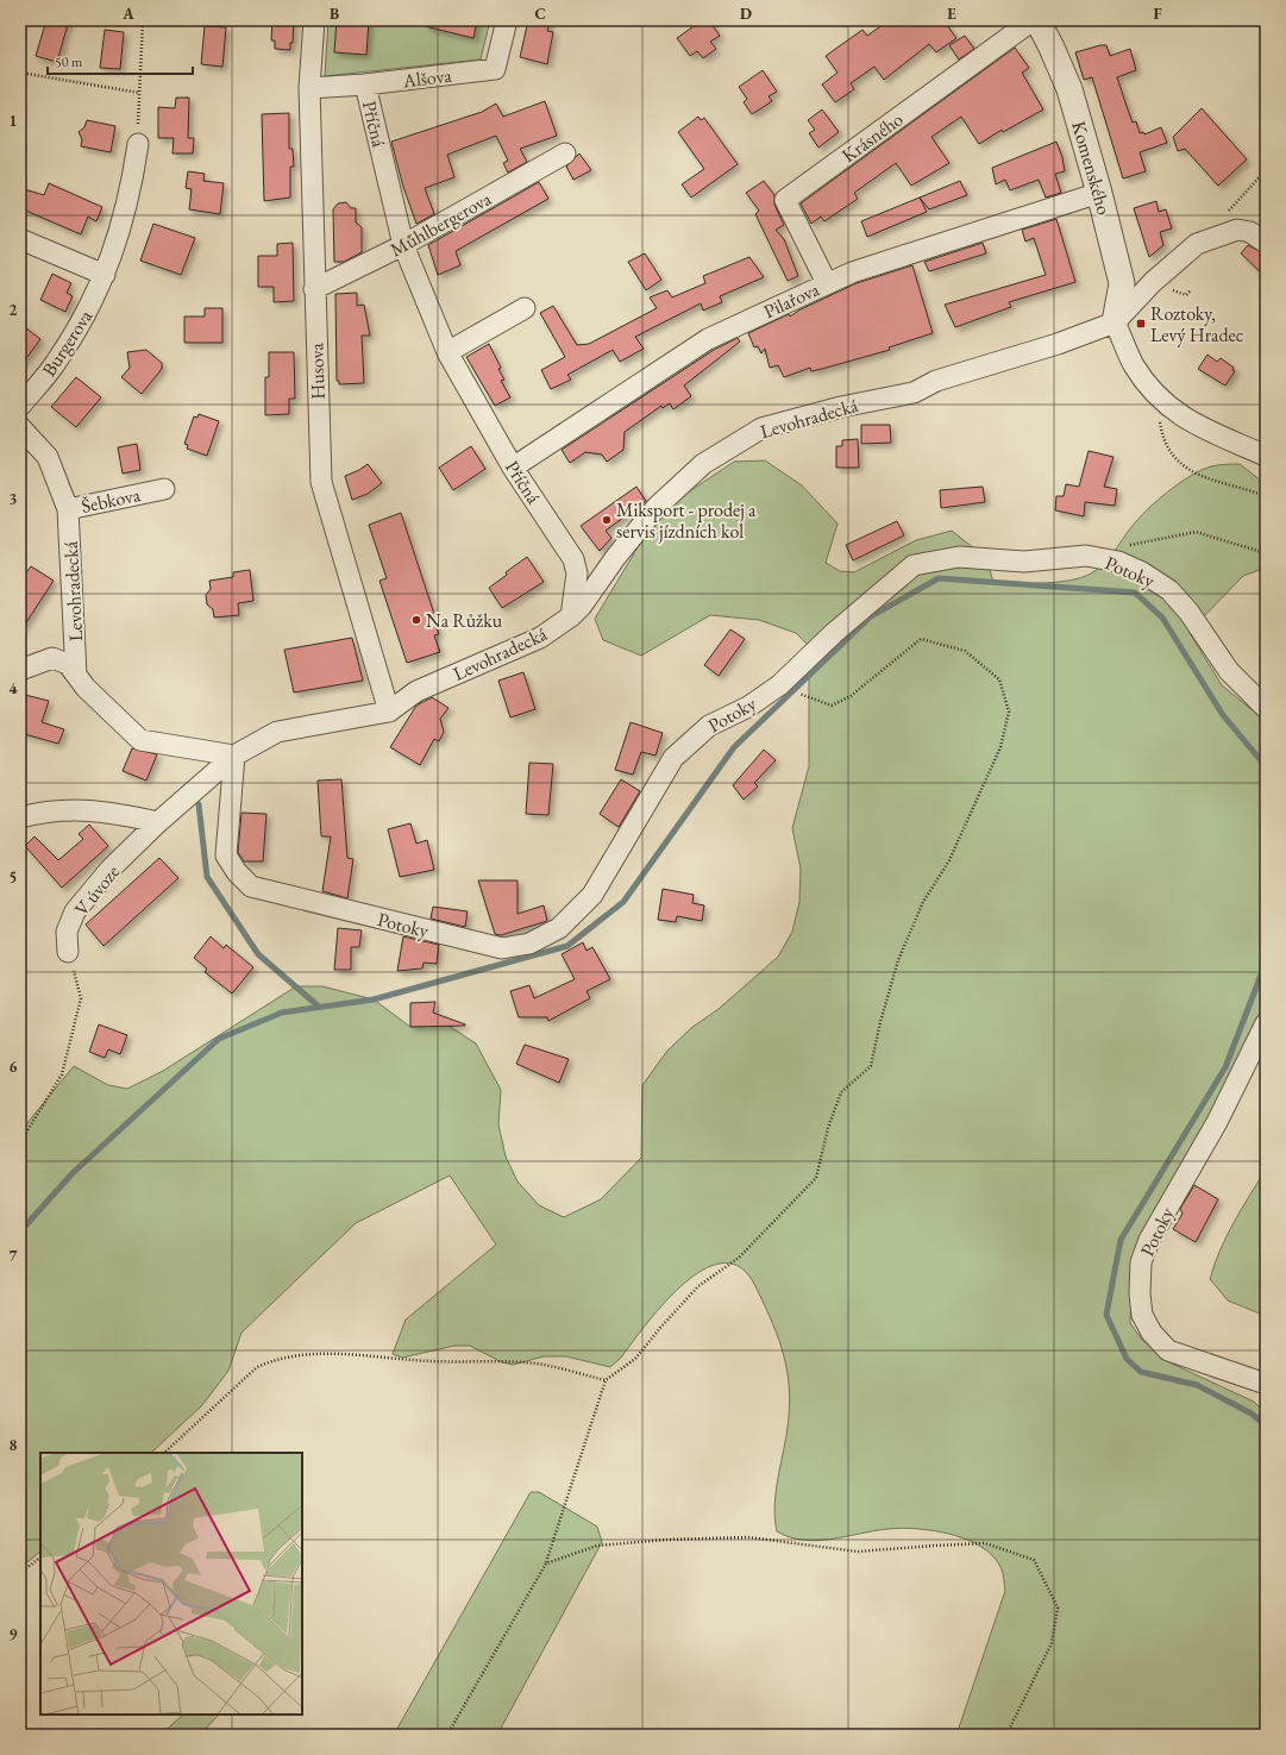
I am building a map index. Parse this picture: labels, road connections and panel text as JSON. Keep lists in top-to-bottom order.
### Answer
{
  "streets": {
    "street": [
      "Alšova",
      "Příčná",
      "Krásného",
      "Komenského",
      "Műhlbergerova",
      "Pilařova",
      "Burgerova",
      "Husova",
      "Levohradecká",
      "Šebkova",
      "Potoky",
      "V úvoze"
    ]
  },
  "crossings": [
    ["Alšova", "Příčná"],
    ["Alšova", "Husova"],
    ["Příčná", "Műhlbergerova"],
    ["Příčná", "Pilařova"],
    ["Příčná", "Levohradecká"],
    ["Krásného", "Pilařova"],
    ["Komenského", "Pilařova"],
    ["Komenského", "Levohradecká"],
    ["Műhlbergerova", "Husova"],
    ["Husova", "Levohradecká"],
    ["Levohradecká", "Šebkova"],
    ["Levohradecká", "Potoky"],
    ["Levohradecká", "V úvoze"],
    ["Potoky", "V úvoze"]
  ],
  "places": {
    "transit": ["Roztoky, Levý Hradec"],
    "other": ["Miksport - prodej a servis jízdních kol", "Na Růžku"]
  },
  "scale_bar": "50 m",
  "grid": {
    "columns": [
      "A",
      "B",
      "C",
      "D",
      "E",
      "F"
    ],
    "rows": [
      "1",
      "2",
      "3",
      "4",
      "5",
      "6",
      "7",
      "8",
      "9"
    ]
  }
}
